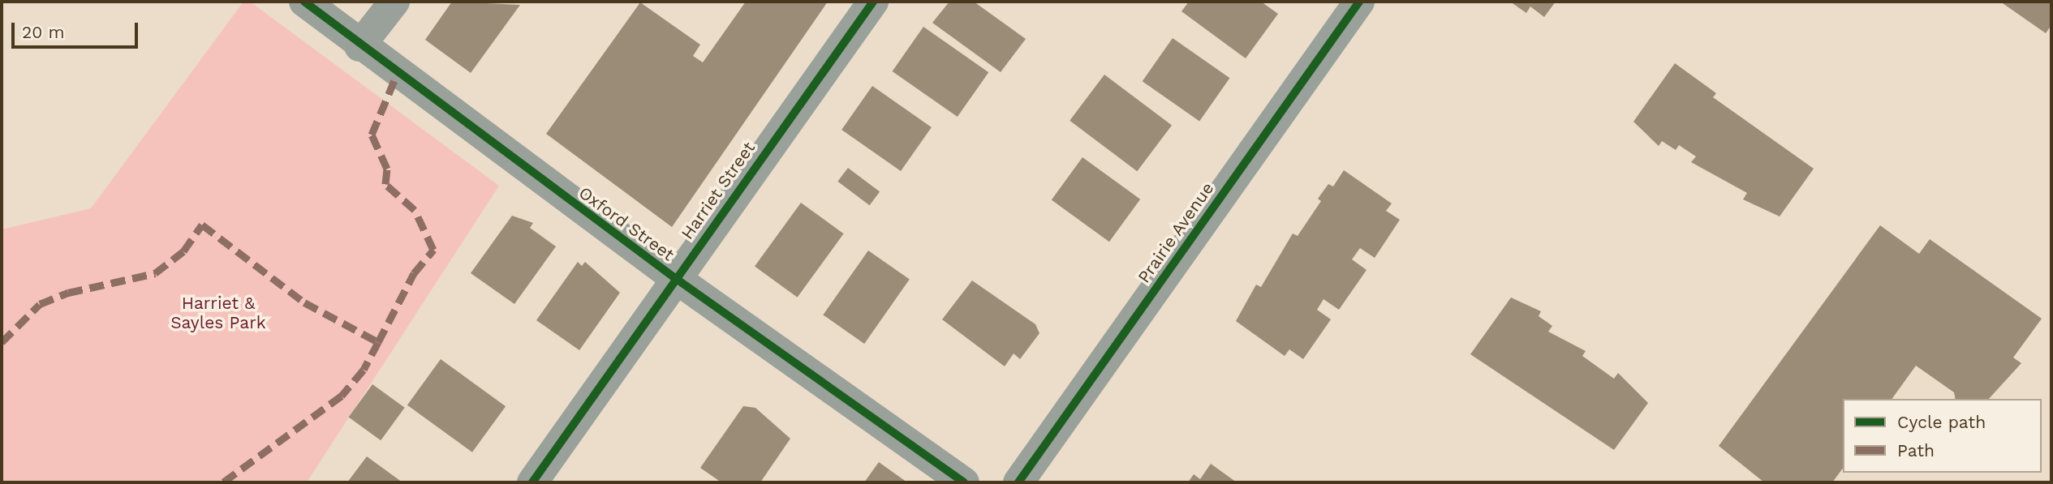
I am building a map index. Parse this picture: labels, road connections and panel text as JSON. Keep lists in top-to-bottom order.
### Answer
{
  "streets": {
    "street": ["Harriet Street", "Oxford Street", "Prairie Avenue"]
  },
  "crossings": [
    ["Harriet Street", "Oxford Street"]
  ],
  "parks": ["Harriet & Sayles Park"],
  "legend": ["Cycle path", "Path"],
  "scale_bar": "20 m"
}
